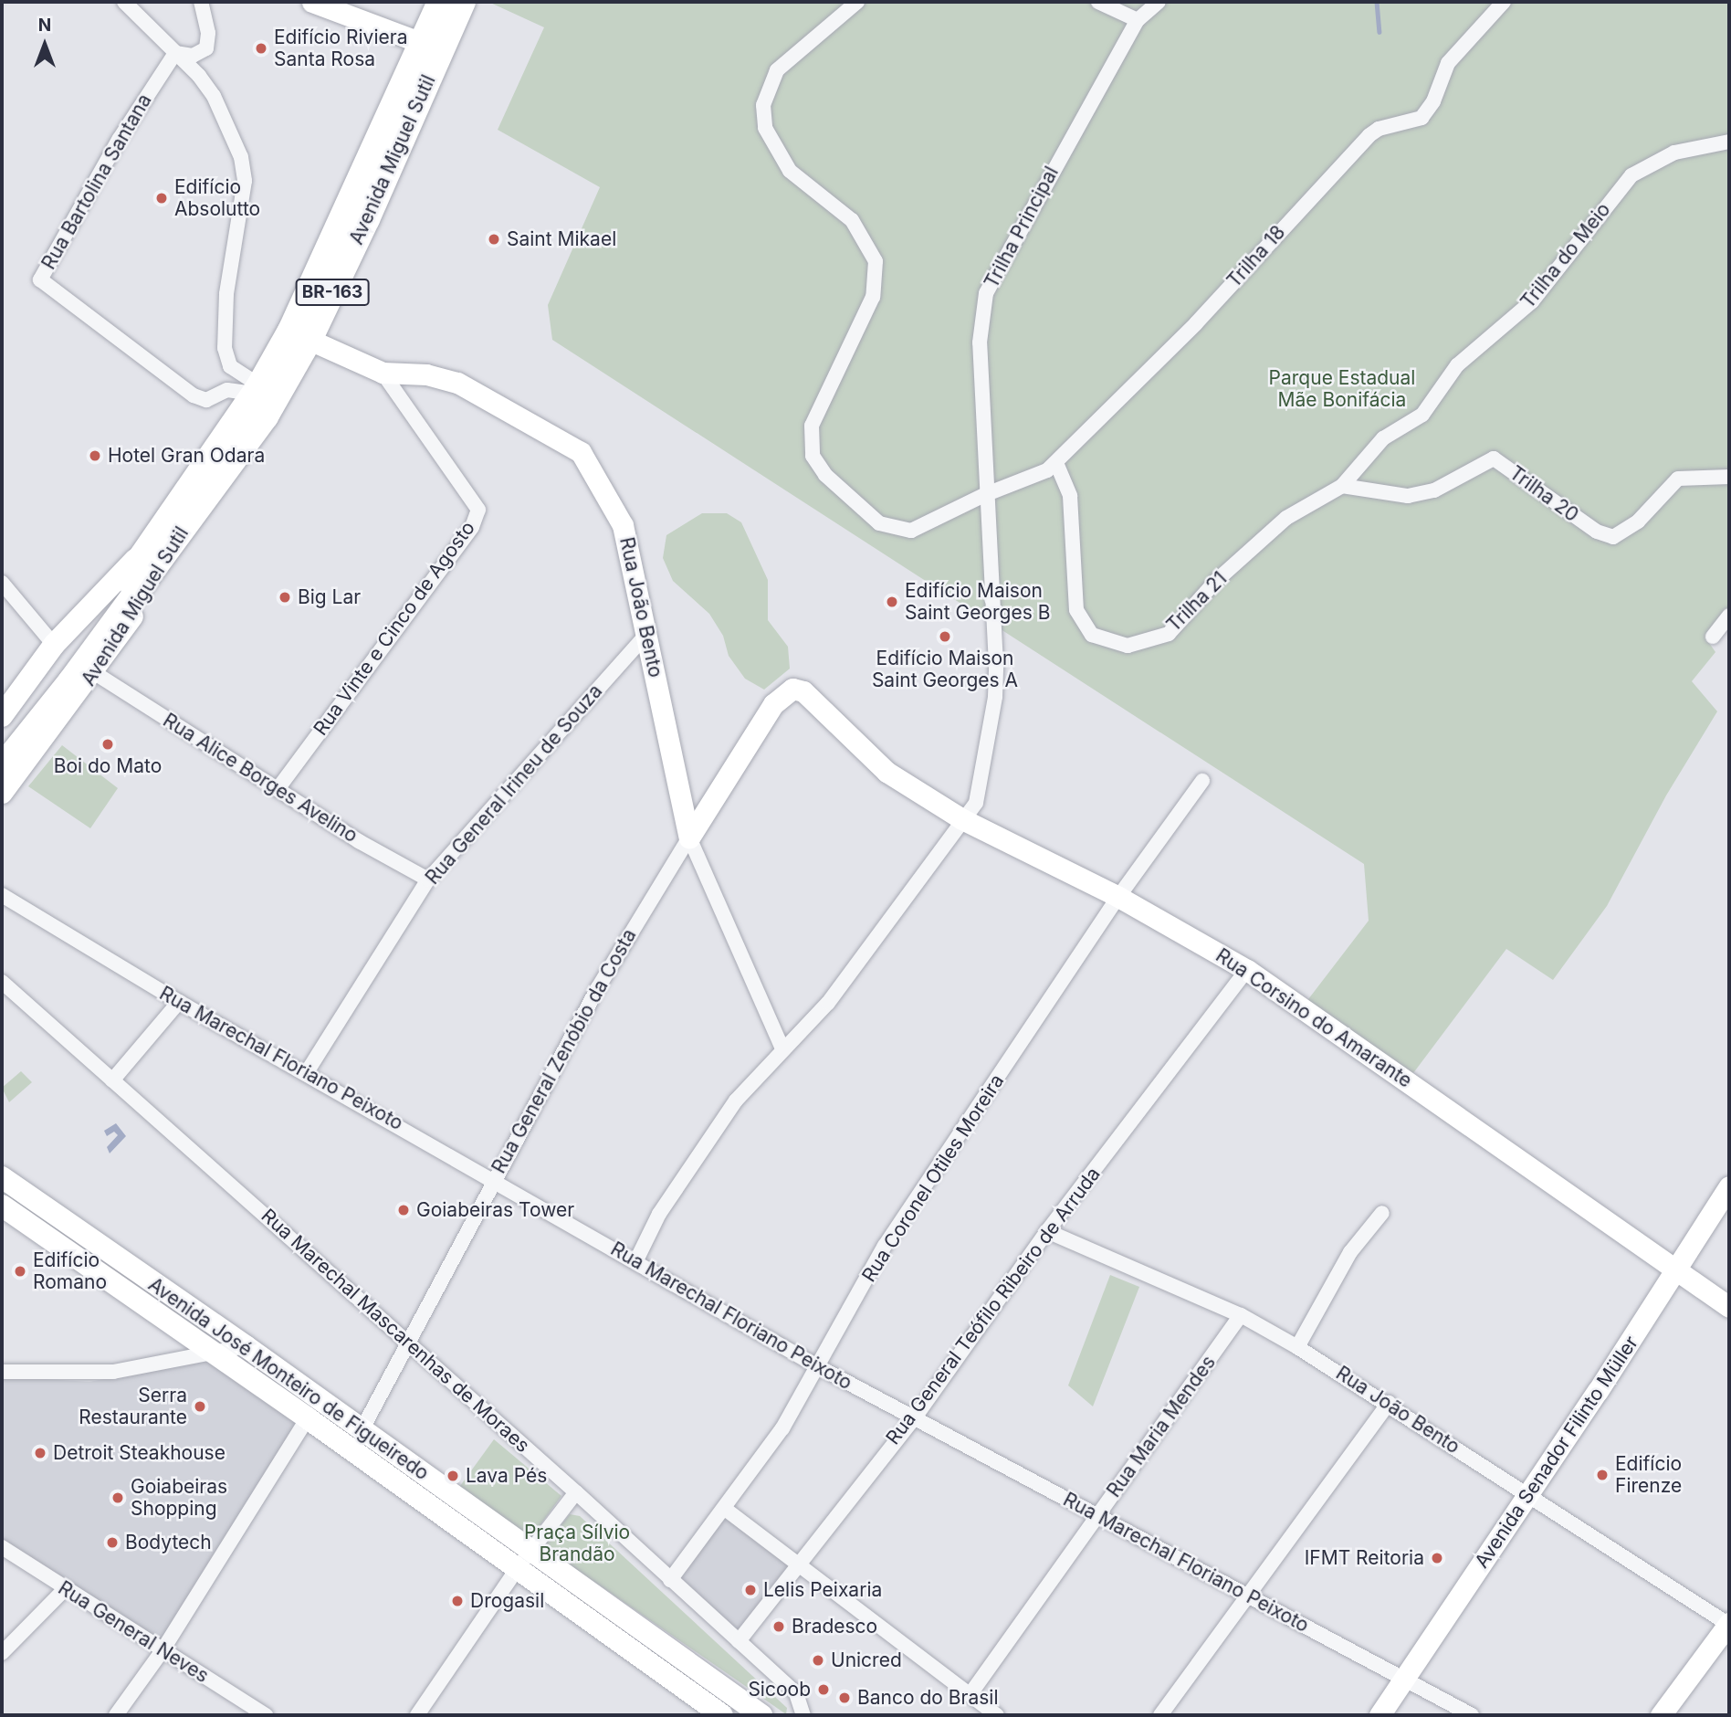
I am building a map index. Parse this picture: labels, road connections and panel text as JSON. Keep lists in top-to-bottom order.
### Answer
{
  "streets": {
    "highway": ["Avenida Miguel Sutil", "BR-163"],
    "main road": ["Avenida José Monteiro de Figueiredo"],
    "street": [
      "Rua Bartolina Santana",
      "Trilha Principal",
      "Trilha do Meio",
      "Trilha 18",
      "Trilha 20",
      "Trilha 21",
      "Rua João Bento",
      "Rua Vinte e Cinco de Agosto",
      "Rua Alice Borges Avelino",
      "Rua General Irineu de Souza",
      "Rua Corsino do Amarante",
      "Rua General Zenóbio da Costa",
      "Rua Marechal Floriano Peixoto",
      "Rua Coronel Otiles Moreira",
      "Rua General Teófilo Ribeiro de Arruda",
      "Rua Marechal Mascarenhas de Moraes",
      "Rua Maria Mendes",
      "Avenida Senador Filinto Müller",
      "Rua General Neves"
    ]
  },
  "crossings": [
    ["Avenida Miguel Sutil", "Rua Bartolina Santana"],
    ["Avenida Miguel Sutil", "BR-163"],
    ["Avenida Miguel Sutil", "Rua João Bento"],
    ["Avenida Miguel Sutil", "Rua Alice Borges Avelino"],
    ["Trilha Principal", "Trilha 18"],
    ["Trilha Principal", "Rua João Bento"],
    ["Trilha Principal", "Rua Corsino do Amarante"],
    ["Trilha Principal", "Rua Marechal Floriano Peixoto"],
    ["Trilha do Meio", "Trilha 20"],
    ["Trilha do Meio", "Trilha 21"],
    ["Trilha 18", "Trilha 21"],
    ["Trilha 20", "Trilha 21"],
    ["Rua João Bento", "Rua Vinte e Cinco de Agosto"],
    ["Rua João Bento", "Rua General Irineu de Souza"],
    ["Rua João Bento", "Rua General Zenóbio da Costa"],
    ["Rua João Bento", "Rua General Teófilo Ribeiro de Arruda"],
    ["Rua João Bento", "Rua Maria Mendes"],
    ["Rua João Bento", "Avenida Senador Filinto Müller"],
    ["Rua Vinte e Cinco de Agosto", "Rua Alice Borges Avelino"],
    ["Rua Alice Borges Avelino", "Rua General Irineu de Souza"],
    ["Rua General Irineu de Souza", "Rua Marechal Floriano Peixoto"],
    ["Rua Corsino do Amarante", "Rua General Zenóbio da Costa"],
    ["Rua Corsino do Amarante", "Rua Coronel Otiles Moreira"],
    ["Rua Corsino do Amarante", "Rua General Teófilo Ribeiro de Arruda"],
    ["Rua Corsino do Amarante", "Avenida Senador Filinto Müller"],
    ["Rua General Zenóbio da Costa", "Rua Marechal Floriano Peixoto"],
    ["Rua General Zenóbio da Costa", "Rua Marechal Mascarenhas de Moraes"],
    ["Rua General Zenóbio da Costa", "Avenida José Monteiro de Figueiredo"],
    ["Rua Marechal Floriano Peixoto", "Rua Coronel Otiles Moreira"],
    ["Rua Marechal Floriano Peixoto", "Rua General Teófilo Ribeiro de Arruda"],
    ["Rua Marechal Floriano Peixoto", "Rua Maria Mendes"],
    ["Rua Marechal Floriano Peixoto", "Avenida Senador Filinto Müller"],
    ["Rua Coronel Otiles Moreira", "Rua Marechal Mascarenhas de Moraes"],
    ["Rua General Teófilo Ribeiro de Arruda", "Rua Marechal Mascarenhas de Moraes"]
  ],
  "parks": ["Parque Estadual Mãe Bonifácia", "Praça Sílvio Brandão"],
  "places": [
    "Edifício Riviera Santa Rosa",
    "Edifício Absolutto",
    "Saint Mikael",
    "Hotel Gran Odara",
    "Big Lar",
    "Edifício Maison Saint Georges B",
    "Edifício Maison Saint Georges A",
    "Boi do Mato",
    "Goiabeiras Tower",
    "Edifício Romano",
    "Serra Restaurante",
    "Detroit Steakhouse",
    "Edifício Firenze",
    "Lava Pés",
    "Goiabeiras Shopping",
    "Bodytech",
    "IFMT Reitoria",
    "Lelis Peixaria",
    "Drogasil",
    "Bradesco",
    "Unicred",
    "Sicoob",
    "Banco do Brasil"
  ],
  "north": "top"
}
